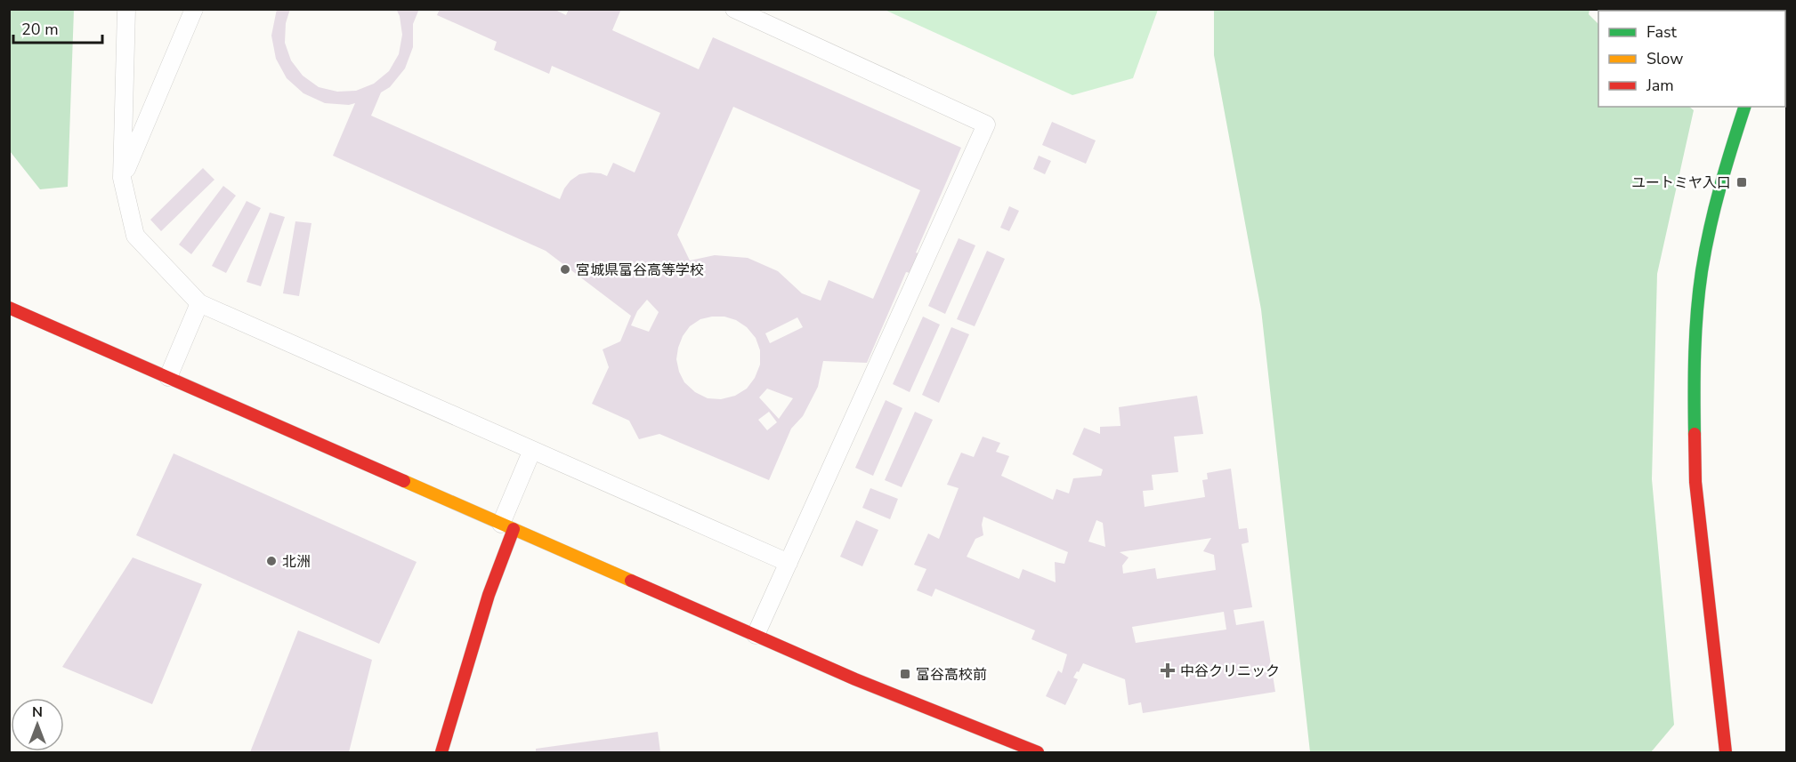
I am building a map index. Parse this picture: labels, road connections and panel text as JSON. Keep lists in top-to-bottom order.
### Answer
{
  "places": {
    "transit": ["ユートミヤ入口", "富谷高校前"],
    "other": ["宮城県富谷高等学校", "北洲"],
    "health": ["中谷クリニック"]
  },
  "legend": ["Fast", "Slow", "Jam"],
  "scale_bar": "20 m",
  "north": "top"
}
